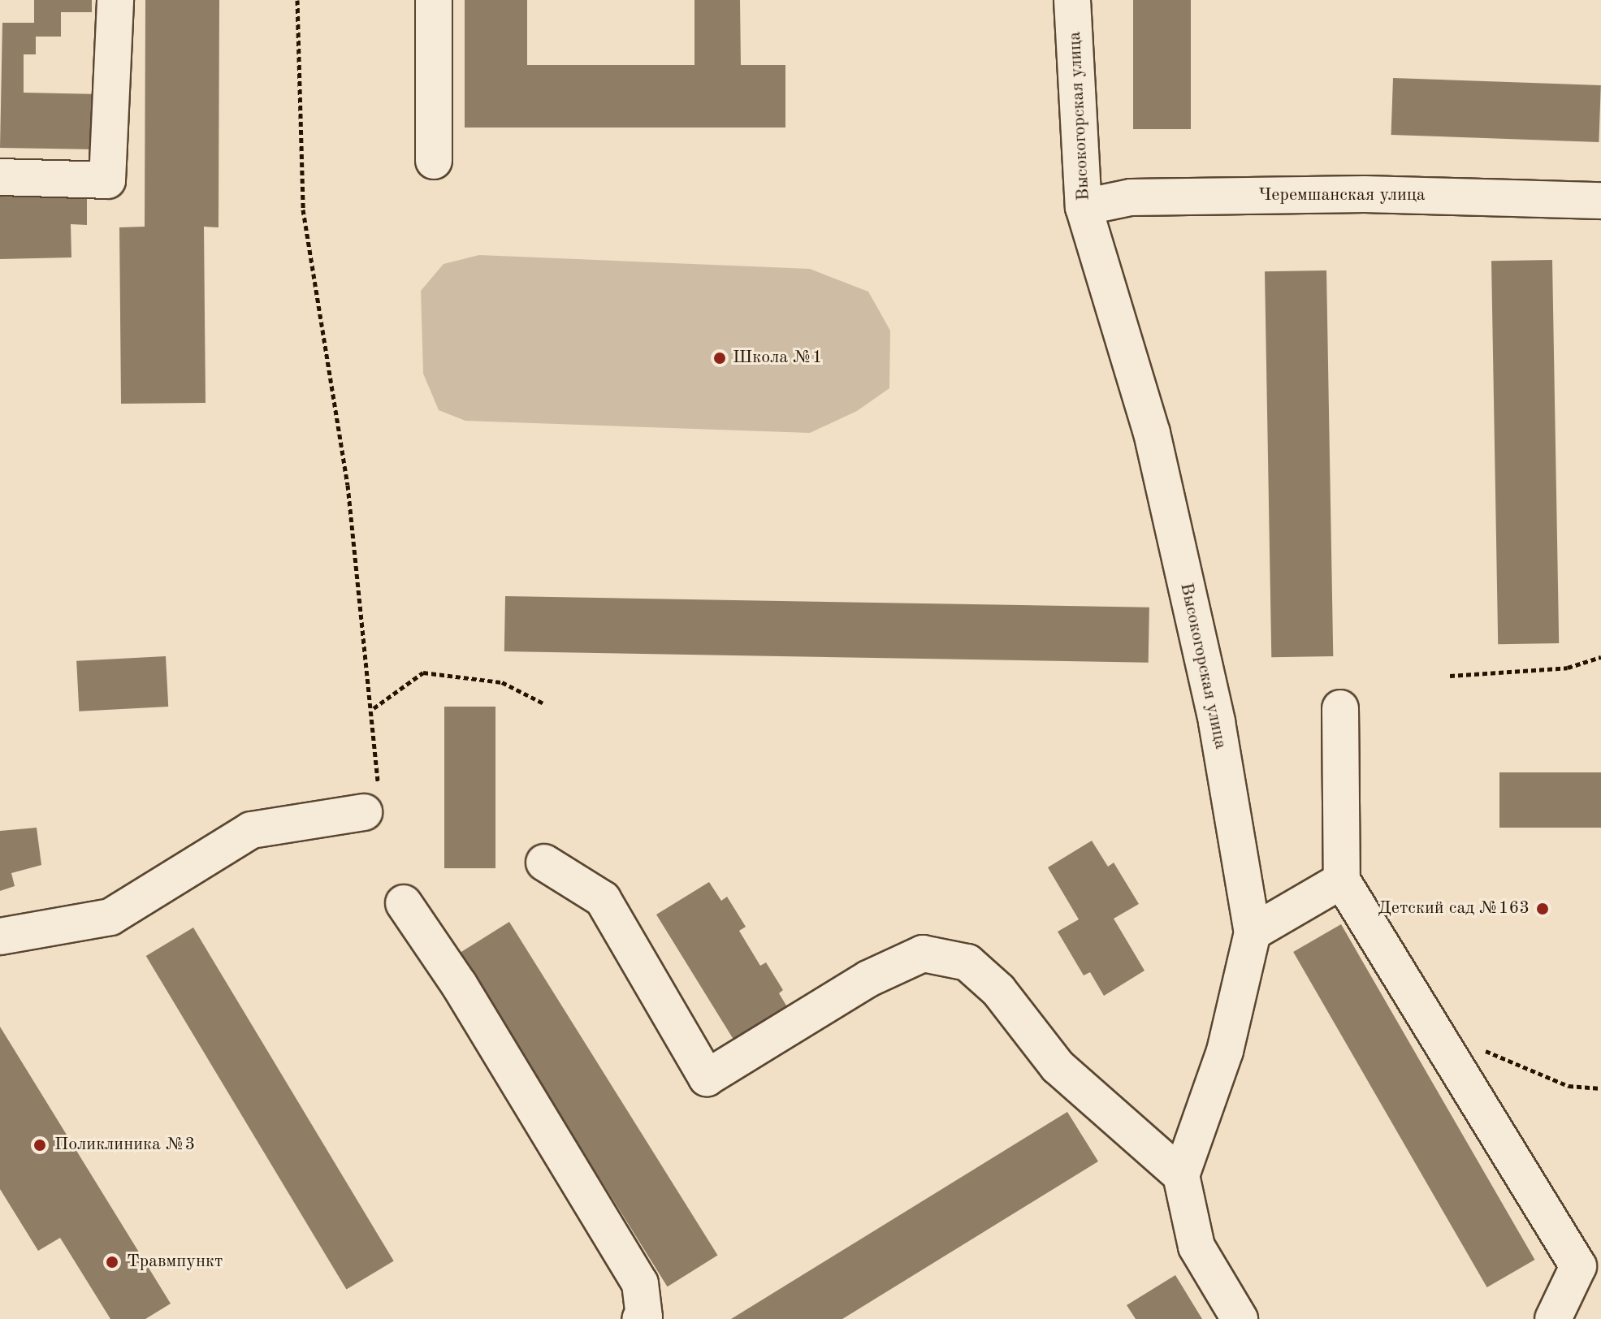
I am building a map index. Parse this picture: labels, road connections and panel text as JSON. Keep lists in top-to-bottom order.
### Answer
{
  "streets": {
    "street": ["Высокогорская улица", "Черемшанская улица"]
  },
  "crossings": [
    ["Высокогорская улица", "Черемшанская улица"]
  ],
  "places": [
    "Школа №1",
    "Детский сад №163",
    "Поликлиника №3",
    "Травмпункт"
  ]
}
